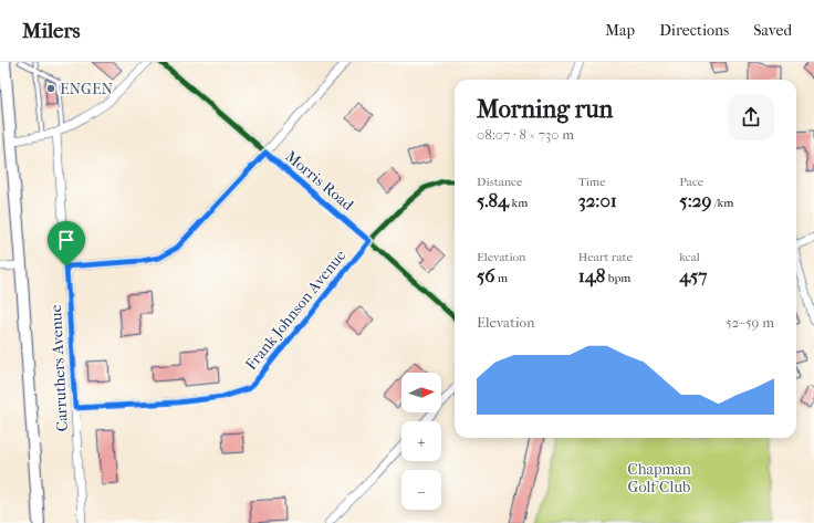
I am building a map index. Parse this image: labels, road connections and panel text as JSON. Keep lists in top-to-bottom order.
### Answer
{
  "streets": {
    "street": ["Morris Road", "Frank Johnson Avenue", "Carruthers Avenue"]
  },
  "crossings": [
    ["Morris Road", "Frank Johnson Avenue"],
    ["Frank Johnson Avenue", "Carruthers Avenue"]
  ],
  "parks": ["Chapman Golf Club"],
  "places": ["ENGEN"],
  "north": "right",
  "page": {
    "header": "Milers",
    "nav": ["Map", "Directions", "Saved"],
    "heading": ["Morning run", "08:07 · 8 × 730 m"],
    "stats": [
      ["Distance", "5.84 km"],
      ["Time", "32:01"],
      ["Pace", "5:29 /km"],
      ["Elevation", "56 m"],
      ["Heart rate", "148 bpm"],
      ["kcal", "457"]
    ],
    "chart": ["Elevation", "52–59 m"],
    "map_buttons": ["+", "−"]
  }
}
